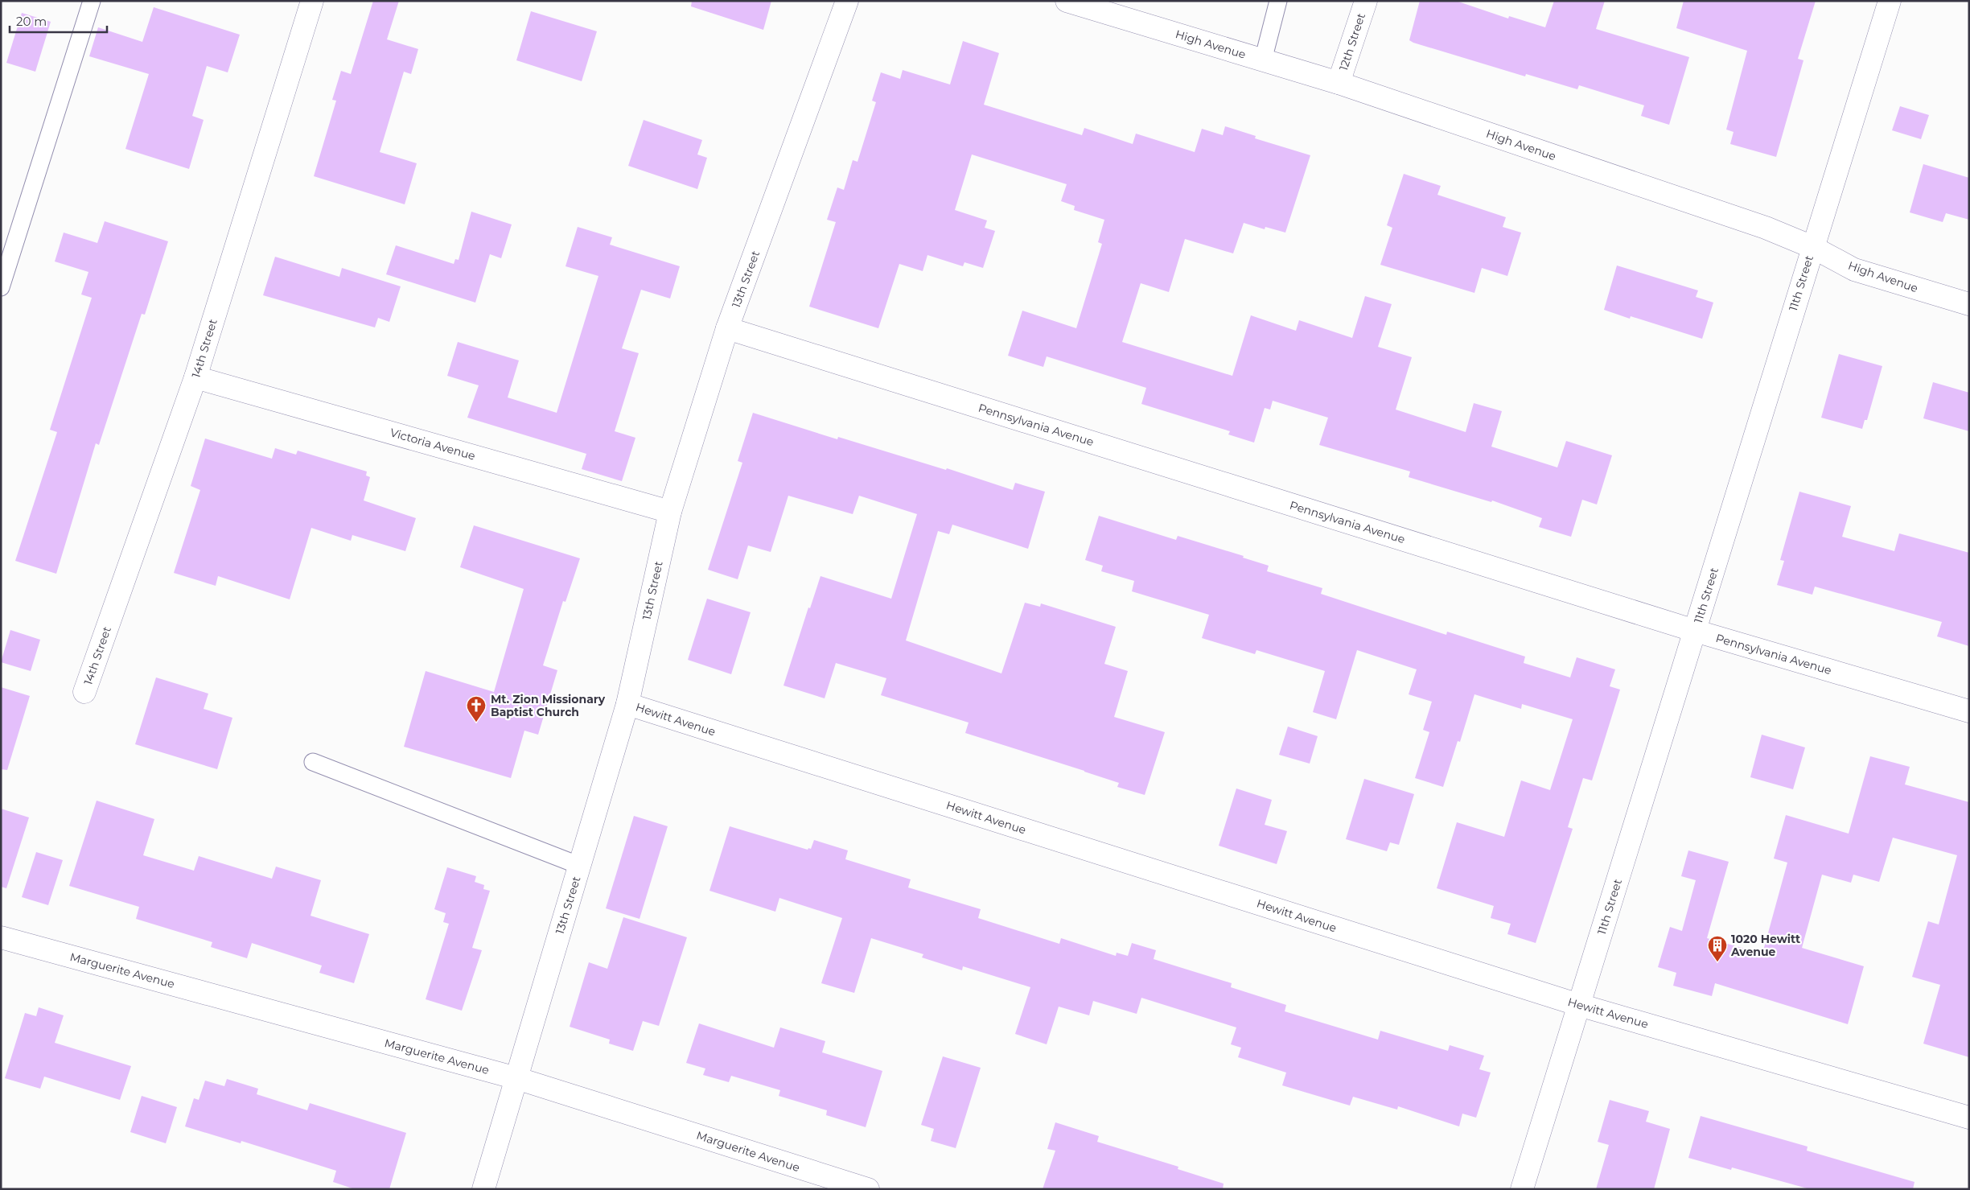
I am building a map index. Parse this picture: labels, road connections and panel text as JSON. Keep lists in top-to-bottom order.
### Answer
{
  "streets": {
    "street": [
      "12th Street",
      "High Avenue",
      "13th Street",
      "11th Street",
      "14th Street",
      "Pennsylvania Avenue",
      "Victoria Avenue",
      "Hewitt Avenue",
      "Marguerite Avenue"
    ]
  },
  "crossings": [
    ["12th Street", "High Avenue"],
    ["High Avenue", "11th Street"],
    ["13th Street", "Pennsylvania Avenue"],
    ["13th Street", "Victoria Avenue"],
    ["13th Street", "Hewitt Avenue"],
    ["13th Street", "Marguerite Avenue"],
    ["11th Street", "Pennsylvania Avenue"],
    ["11th Street", "Hewitt Avenue"],
    ["14th Street", "Victoria Avenue"]
  ],
  "places": {
    "church": ["Mt. Zion Missionary Baptist Church"],
    "building": ["1020 Hewitt Avenue"]
  },
  "scale_bar": "20 m"
}
